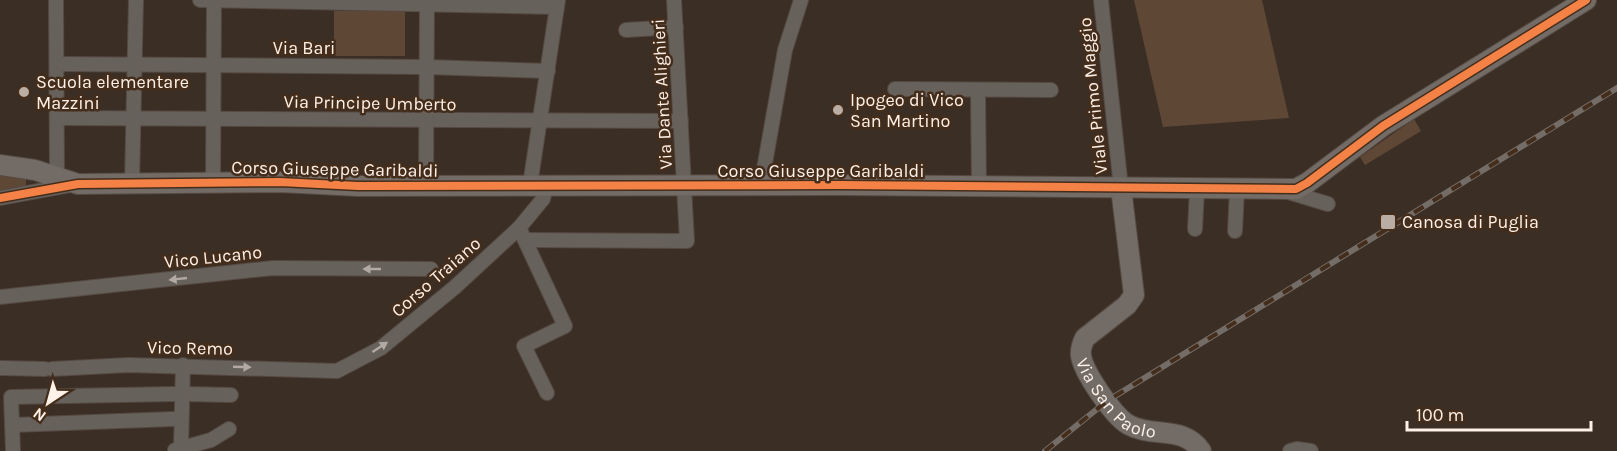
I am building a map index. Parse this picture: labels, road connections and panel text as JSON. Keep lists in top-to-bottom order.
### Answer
{
  "streets": {
    "street": [
      "Via Bari",
      "Via Dante Alighieri",
      "Viale Primo Maggio",
      "Via Principe Umberto",
      "Corso Giuseppe Garibaldi",
      "Vico Lucano",
      "Corso Traiano",
      "Vico Remo",
      "Via San Paolo"
    ]
  },
  "crossings": [
    ["Via Bari", "Corso Traiano"],
    ["Via Dante Alighieri", "Via Principe Umberto"],
    ["Via Dante Alighieri", "Corso Giuseppe Garibaldi"],
    ["Via Dante Alighieri", "Corso Traiano"],
    ["Viale Primo Maggio", "Corso Giuseppe Garibaldi"],
    ["Viale Primo Maggio", "Via San Paolo"],
    ["Via Principe Umberto", "Corso Traiano"],
    ["Corso Giuseppe Garibaldi", "Corso Traiano"],
    ["Corso Giuseppe Garibaldi", "Via San Paolo"],
    ["Corso Traiano", "Vico Remo"]
  ],
  "one_way": ["Corso Traiano"],
  "places": {
    "other": ["Scuola elementare Mazzini", "Ipogeo di Vico San Martino"],
    "transit": ["Canosa di Puglia"]
  },
  "scale_bar": "100 m",
  "north": "bottom left"
}
